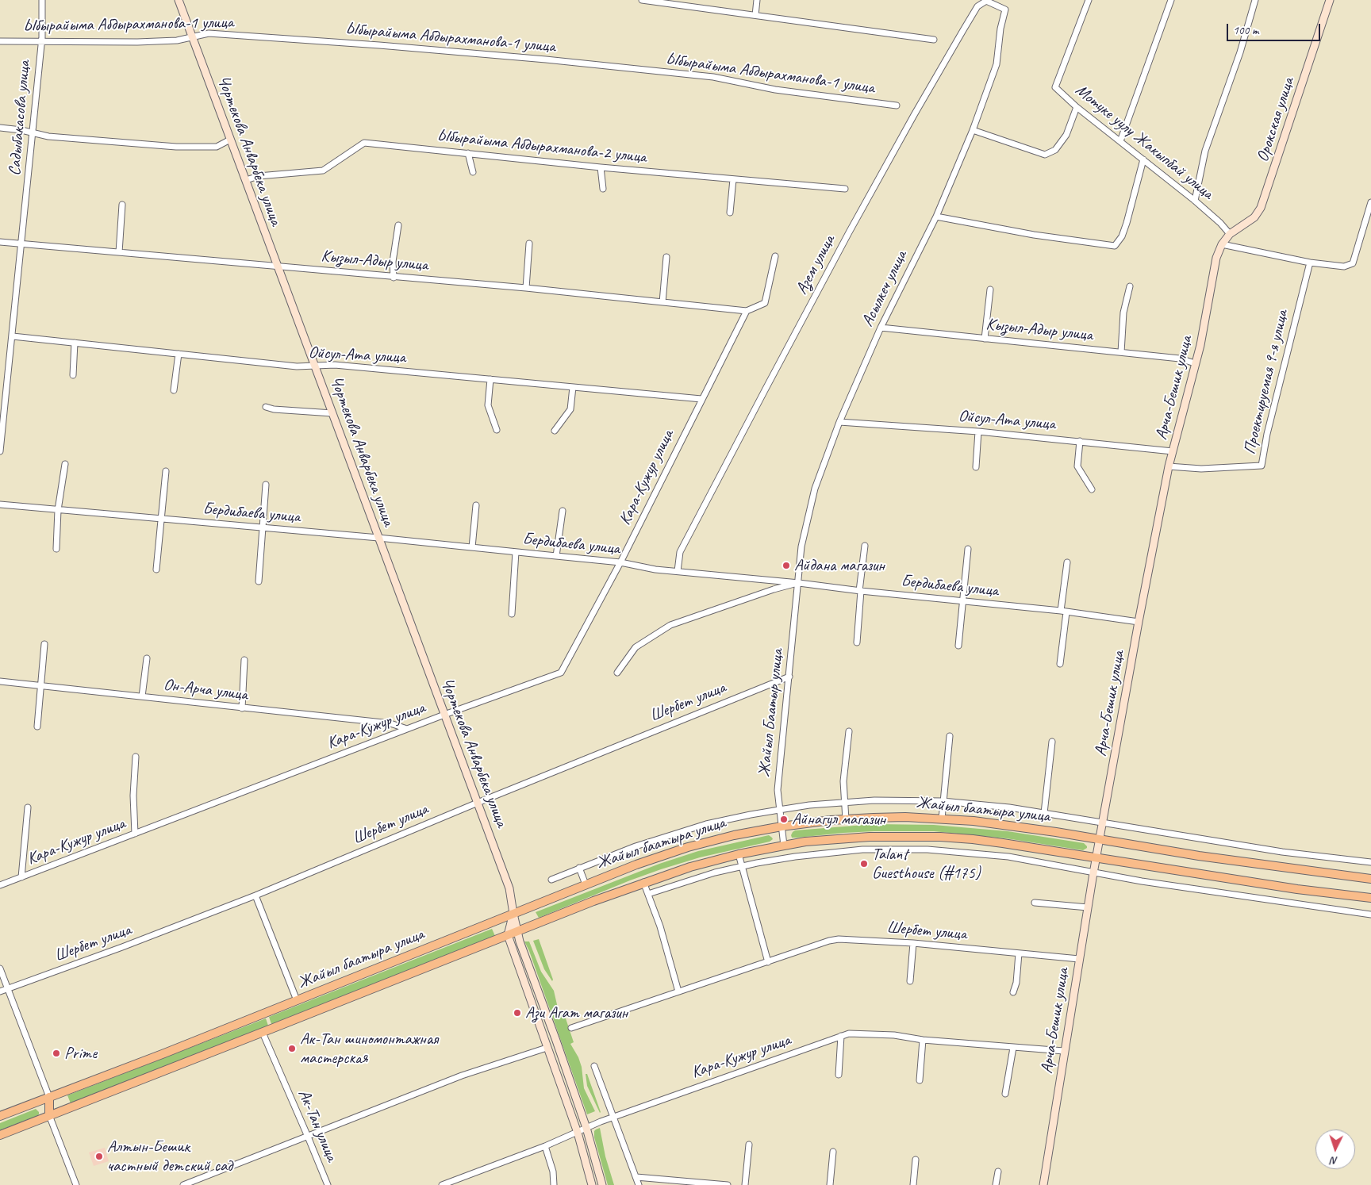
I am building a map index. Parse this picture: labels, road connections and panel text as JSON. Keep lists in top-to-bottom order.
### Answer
{
  "streets": {
    "main road": ["Жайыл баатыра улица"],
    "street": [
      "Ыбырайыма Абдырахманова-1 улица",
      "Садыбакасова улица",
      "Орокская улица",
      "Мотуке уулу Жакыпбай улица",
      "Ыбырайыма Абдырахманова-2 улица",
      "Чортекова Анварбека улица",
      "Кызыл-Адыр улица",
      "Азем улица",
      "Асылкеч улица",
      "Ойсул-Ата улица",
      "Проектируемая 9-я улица",
      "Арча-Бешик улица",
      "Кара-Кужур улица",
      "Бердибаева улица",
      "Он-Арча улица",
      "Шербет улица",
      "Жайыл Баатыр улица",
      "Ак-Тан улица"
    ]
  },
  "crossings": [
    ["Ыбырайыма Абдырахманова-1 улица", "Садыбакасова улица"],
    ["Ыбырайыма Абдырахманова-1 улица", "Чортекова Анварбека улица"],
    ["Садыбакасова улица", "Кызыл-Адыр улица"],
    ["Садыбакасова улица", "Ойсул-Ата улица"],
    ["Орокская улица", "Мотуке уулу Жакыпбай улица"],
    ["Орокская улица", "Арча-Бешик улица"],
    ["Мотуке уулу Жакыпбай улица", "Арча-Бешик улица"],
    ["Ыбырайыма Абдырахманова-2 улица", "Чортекова Анварбека улица"],
    ["Чортекова Анварбека улица", "Кызыл-Адыр улица"],
    ["Чортекова Анварбека улица", "Ойсул-Ата улица"],
    ["Чортекова Анварбека улица", "Кара-Кужур улица"],
    ["Чортекова Анварбека улица", "Бердибаева улица"],
    ["Чортекова Анварбека улица", "Шербет улица"],
    ["Чортекова Анварбека улица", "Жайыл баатыра улица"],
    ["Кызыл-Адыр улица", "Асылкеч улица"],
    ["Кызыл-Адыр улица", "Арча-Бешик улица"],
    ["Кызыл-Адыр улица", "Кара-Кужур улица"],
    ["Азем улица", "Асылкеч улица"],
    ["Азем улица", "Бердибаева улица"],
    ["Асылкеч улица", "Ойсул-Ата улица"],
    ["Асылкеч улица", "Бердибаева улица"],
    ["Асылкеч улица", "Жайыл Баатыр улица"],
    ["Ойсул-Ата улица", "Арча-Бешик улица"],
    ["Ойсул-Ата улица", "Кара-Кужур улица"],
    ["Проектируемая 9-я улица", "Арча-Бешик улица"],
    ["Арча-Бешик улица", "Кара-Кужур улица"],
    ["Арча-Бешик улица", "Бердибаева улица"],
    ["Арча-Бешик улица", "Шербет улица"],
    ["Арча-Бешик улица", "Жайыл баатыра улица"],
    ["Кара-Кужур улица", "Бердибаева улица"],
    ["Кара-Кужур улица", "Он-Арча улица"],
    ["Бердибаева улица", "Жайыл Баатыр улица"],
    ["Шербет улица", "Жайыл Баатыр улица"],
    ["Жайыл Баатыр улица", "Жайыл баатыра улица"],
    ["Жайыл баатыра улица", "Ак-Тан улица"]
  ],
  "places": [
    "Айдана магазин",
    "Айнагул магазин",
    "Talant Guesthouse (#175)",
    "Ази Агат магазин",
    "Ак-Тан шиномонтажная мастерская",
    "Prime",
    "Алтын-Бешик частный детский сад"
  ],
  "scale_bar": "100 m",
  "north": "bottom"
}
